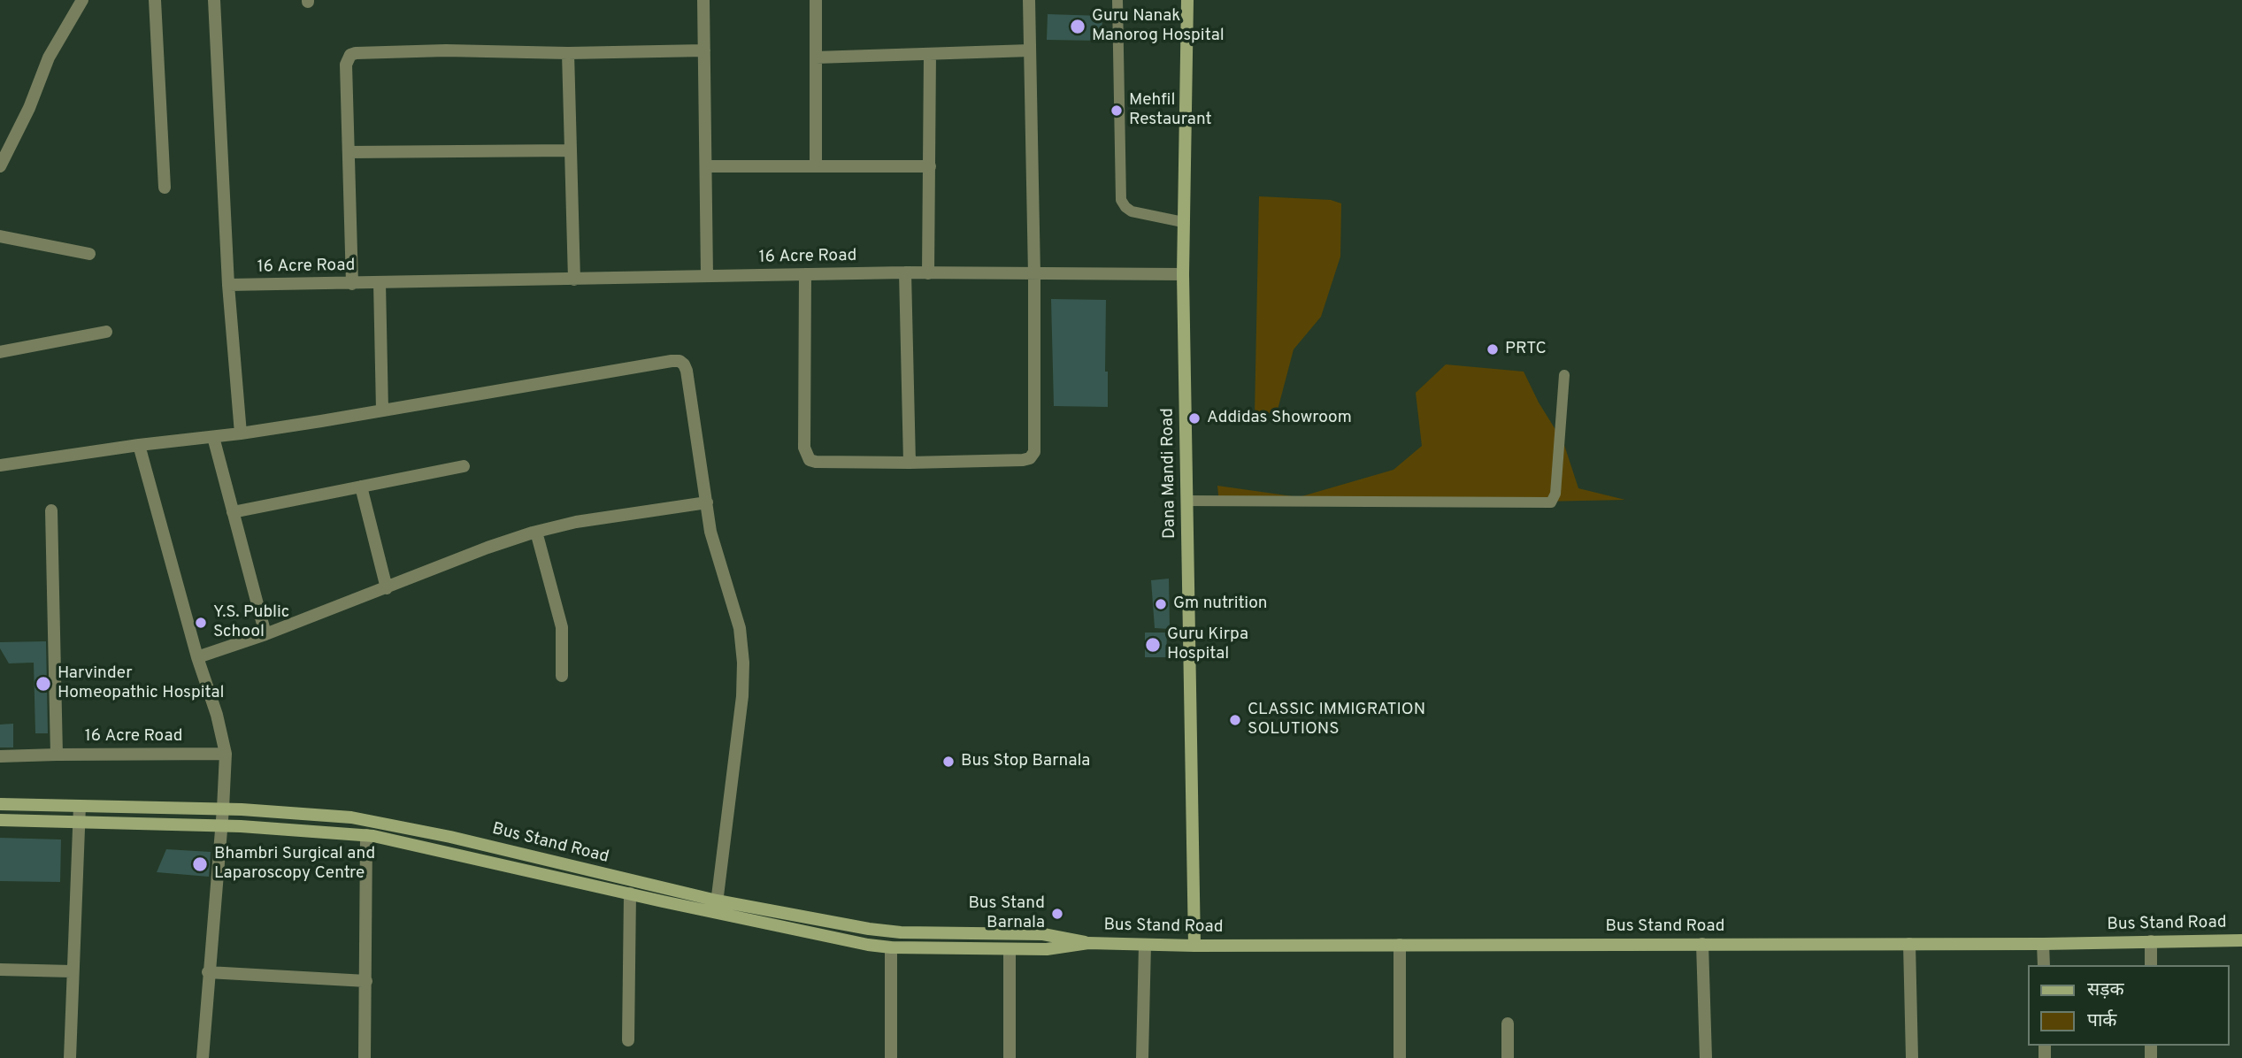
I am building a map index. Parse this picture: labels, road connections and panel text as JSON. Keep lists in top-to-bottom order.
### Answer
{
  "streets": {
    "street": ["16 Acre Road", "Dana Mandi Road", "Bus Stand Road"]
  },
  "crossings": [
    ["16 Acre Road", "Dana Mandi Road"],
    ["Dana Mandi Road", "Bus Stand Road"]
  ],
  "places": [
    "Guru Nanak Manorog Hospital",
    "Mehfil Restaurant",
    "PRTC",
    "Addidas Showroom",
    "Gm nutrition",
    "Y.S. Public School",
    "Guru Kirpa Hospital",
    "Harvinder Homeopathic Hospital",
    "CLASSIC IMMIGRATION SOLUTIONS",
    "Bus Stop Barnala",
    "Bhambri Surgical and Laparoscopy Centre",
    "Bus Stand Barnala"
  ],
  "legend": ["सड़क", "पार्क"]
}
